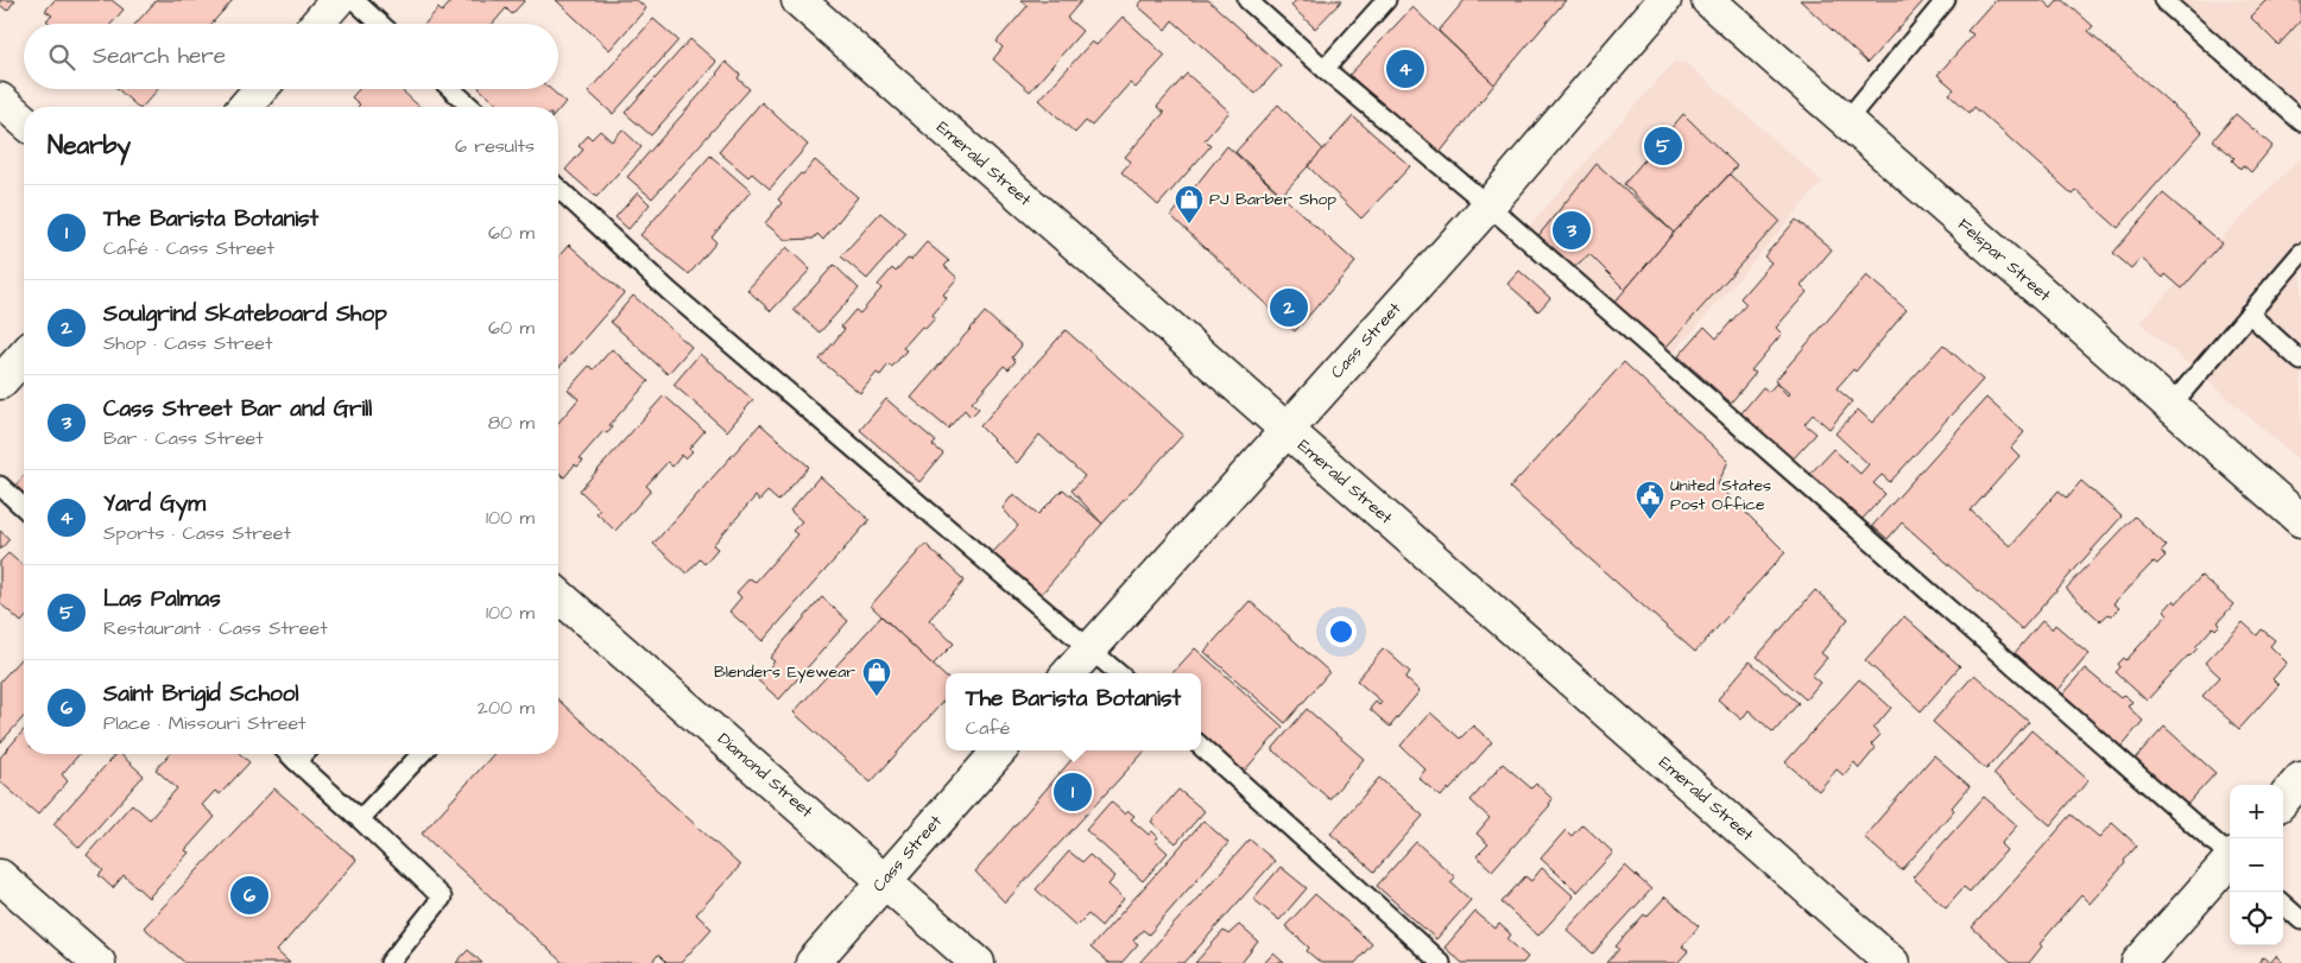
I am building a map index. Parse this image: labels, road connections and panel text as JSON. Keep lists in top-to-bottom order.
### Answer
{
  "streets": {
    "street": [
      "Emerald Street",
      "Felspar Street",
      "Cass Street",
      "Diamond Street"
    ]
  },
  "crossings": [
    ["Emerald Street", "Cass Street"],
    ["Cass Street", "Diamond Street"]
  ],
  "places": {
    "shop": ["PJ Barber Shop", "Blenders Eyewear"],
    "public building": ["United States Post Office"]
  },
  "page": {
    "search": "Search here",
    "pins": [
      "4",
      "5",
      "3",
      "2",
      "1",
      "6"
    ],
    "heading": ["Nearby", "6 results"],
    "list": [
      {
        "mark": "1",
        "name": "The Barista Botanist",
        "note": "Café · Cass Street",
        "value": "60 m"
      },
      {
        "mark": "2",
        "name": "Soulgrind Skateboard Shop",
        "note": "Shop · Cass Street",
        "value": "60 m"
      },
      {
        "mark": "3",
        "name": "Cass Street Bar and Grill",
        "note": "Bar · Cass Street",
        "value": "80 m"
      },
      {
        "mark": "4",
        "name": "Yard Gym",
        "note": "Sports · Cass Street",
        "value": "100 m"
      },
      {
        "mark": "5",
        "name": "Las Palmas",
        "note": "Restaurant · Cass Street",
        "value": "100 m"
      },
      {
        "mark": "6",
        "name": "Saint Brigid School",
        "note": "Place · Missouri Street",
        "value": "200 m"
      }
    ],
    "popup": ["The Barista Botanist", "Café"],
    "map_buttons": ["+", "−"]
  }
}
